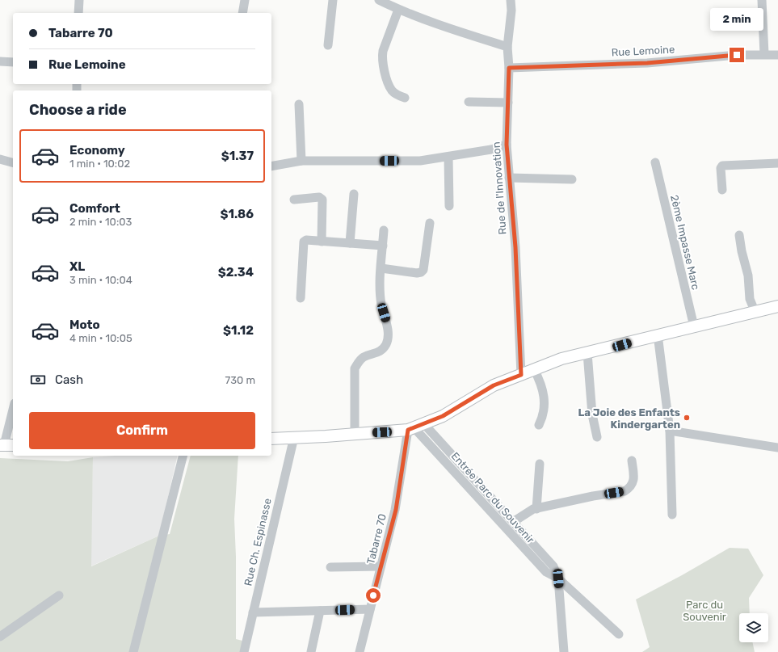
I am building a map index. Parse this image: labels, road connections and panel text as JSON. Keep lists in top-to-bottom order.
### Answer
{
  "streets": {
    "street": [
      "Rue Lemoine",
      "Rue de l'Innovation",
      "2ème Impasse Marc",
      "Entrée Parc du Souvenir",
      "Tabarre 70",
      "Rue Ch. Espinasse"
    ]
  },
  "crossings": [
    ["Rue Lemoine", "Rue de l'Innovation"],
    ["Entrée Parc du Souvenir", "Tabarre 70"]
  ],
  "parks": ["Parc du Souvenir"],
  "places": ["La Joie des Enfants Kindergarten"],
  "page": {
    "bubble": "2 min",
    "banner": ["Tabarre 70", "Rue Lemoine"],
    "heading": "Choose a ride",
    "list": [
      {
        "name": "Economy",
        "note": "1 min · 10:02",
        "value": "$1.37"
      },
      {
        "name": "Comfort",
        "note": "2 min · 10:03",
        "value": "$1.86"
      },
      {
        "name": "XL",
        "note": "3 min · 10:04",
        "value": "$2.34"
      },
      {
        "name": "Moto",
        "note": "4 min · 10:05",
        "value": "$1.12"
      }
    ],
    "pay": ["Cash", "730 m"],
    "buttons": "Confirm"
  }
}
